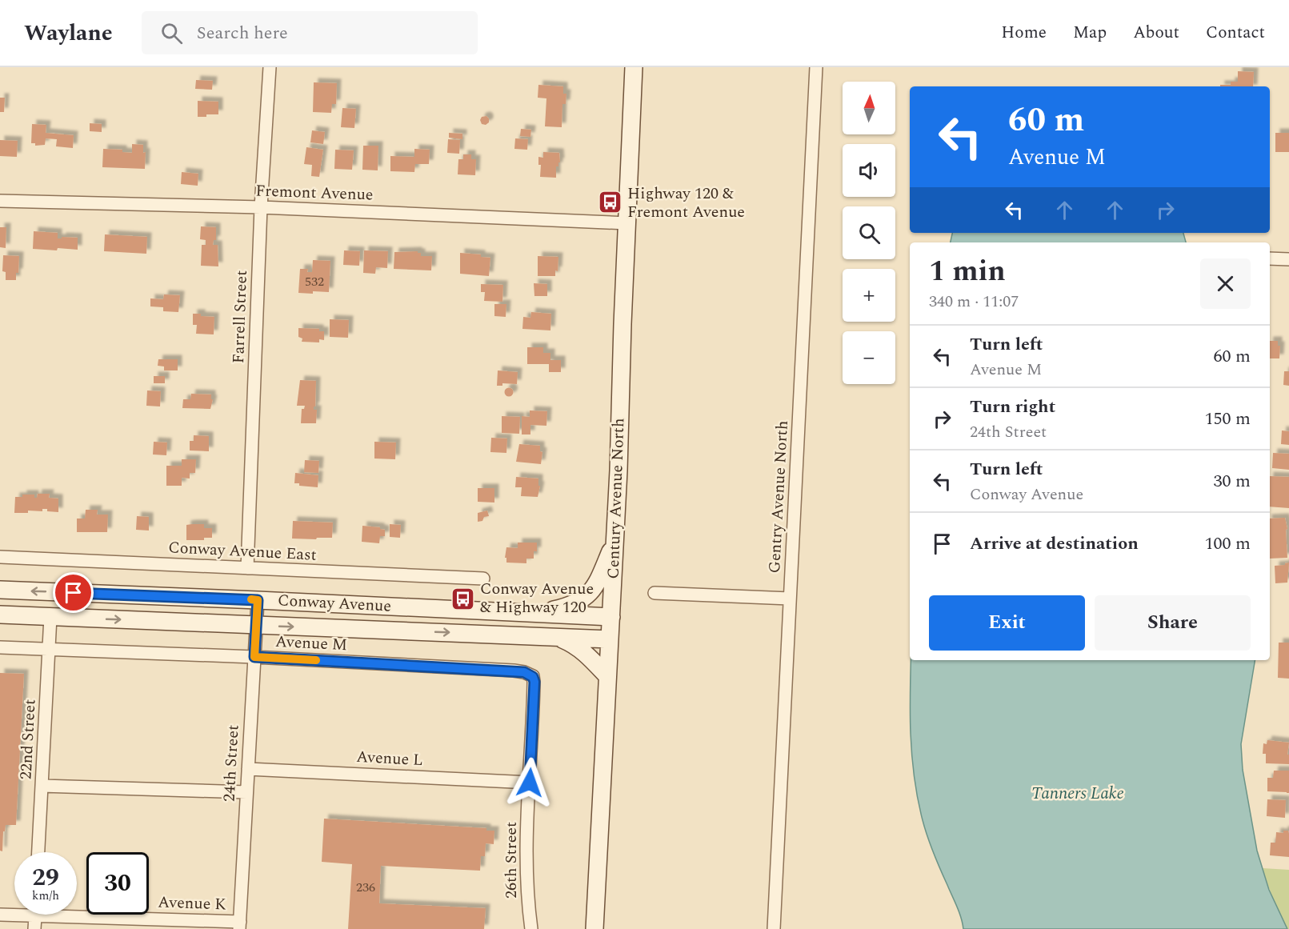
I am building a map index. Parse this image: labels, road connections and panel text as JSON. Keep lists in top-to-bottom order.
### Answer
{
  "streets": {
    "street": [
      "Fremont Avenue",
      "Farrell Street",
      "Gentry Avenue North",
      "Century Avenue North",
      "Conway Avenue East",
      "Conway Avenue",
      "Avenue M",
      "22nd Street",
      "Avenue L",
      "24th Street",
      "26th Street",
      "Avenue K"
    ]
  },
  "crossings": [
    ["Fremont Avenue", "Farrell Street"],
    ["Fremont Avenue", "Century Avenue North"],
    ["Farrell Street", "Conway Avenue East"],
    ["Century Avenue North", "Conway Avenue"],
    ["Conway Avenue", "22nd Street"],
    ["Conway Avenue", "24th Street"],
    ["Avenue M", "22nd Street"],
    ["Avenue M", "24th Street"],
    ["Avenue M", "26th Street"],
    ["Avenue L", "24th Street"],
    ["Avenue L", "26th Street"],
    ["24th Street", "Avenue K"]
  ],
  "water": ["Tanners Lake"],
  "places": {
    "bus stop": ["Highway 120 & Fremont Avenue", "Conway Avenue & Highway 120"]
  },
  "house_numbers": ["532", "236"],
  "north": "top",
  "page": {
    "header": "Waylane",
    "search": "Search here",
    "nav": [
      "Home",
      "Map",
      "About",
      "Contact"
    ],
    "map_buttons": ["+", "−"],
    "turn": ["60 m", "Avenue M"],
    "heading": ["1 min", "340 m · 11:07"],
    "list": [
      {
        "name": "Turn left",
        "note": "Avenue M",
        "value": "60 m"
      },
      {
        "name": "Turn right",
        "note": "24th Street",
        "value": "150 m"
      },
      {
        "name": "Turn left",
        "note": "Conway Avenue",
        "value": "30 m"
      },
      {
        "name": "Arrive at destination",
        "value": "100 m"
      }
    ],
    "buttons": ["Exit", "Share"],
    "speed": "29 km/h",
    "limit": "30"
  }
}
